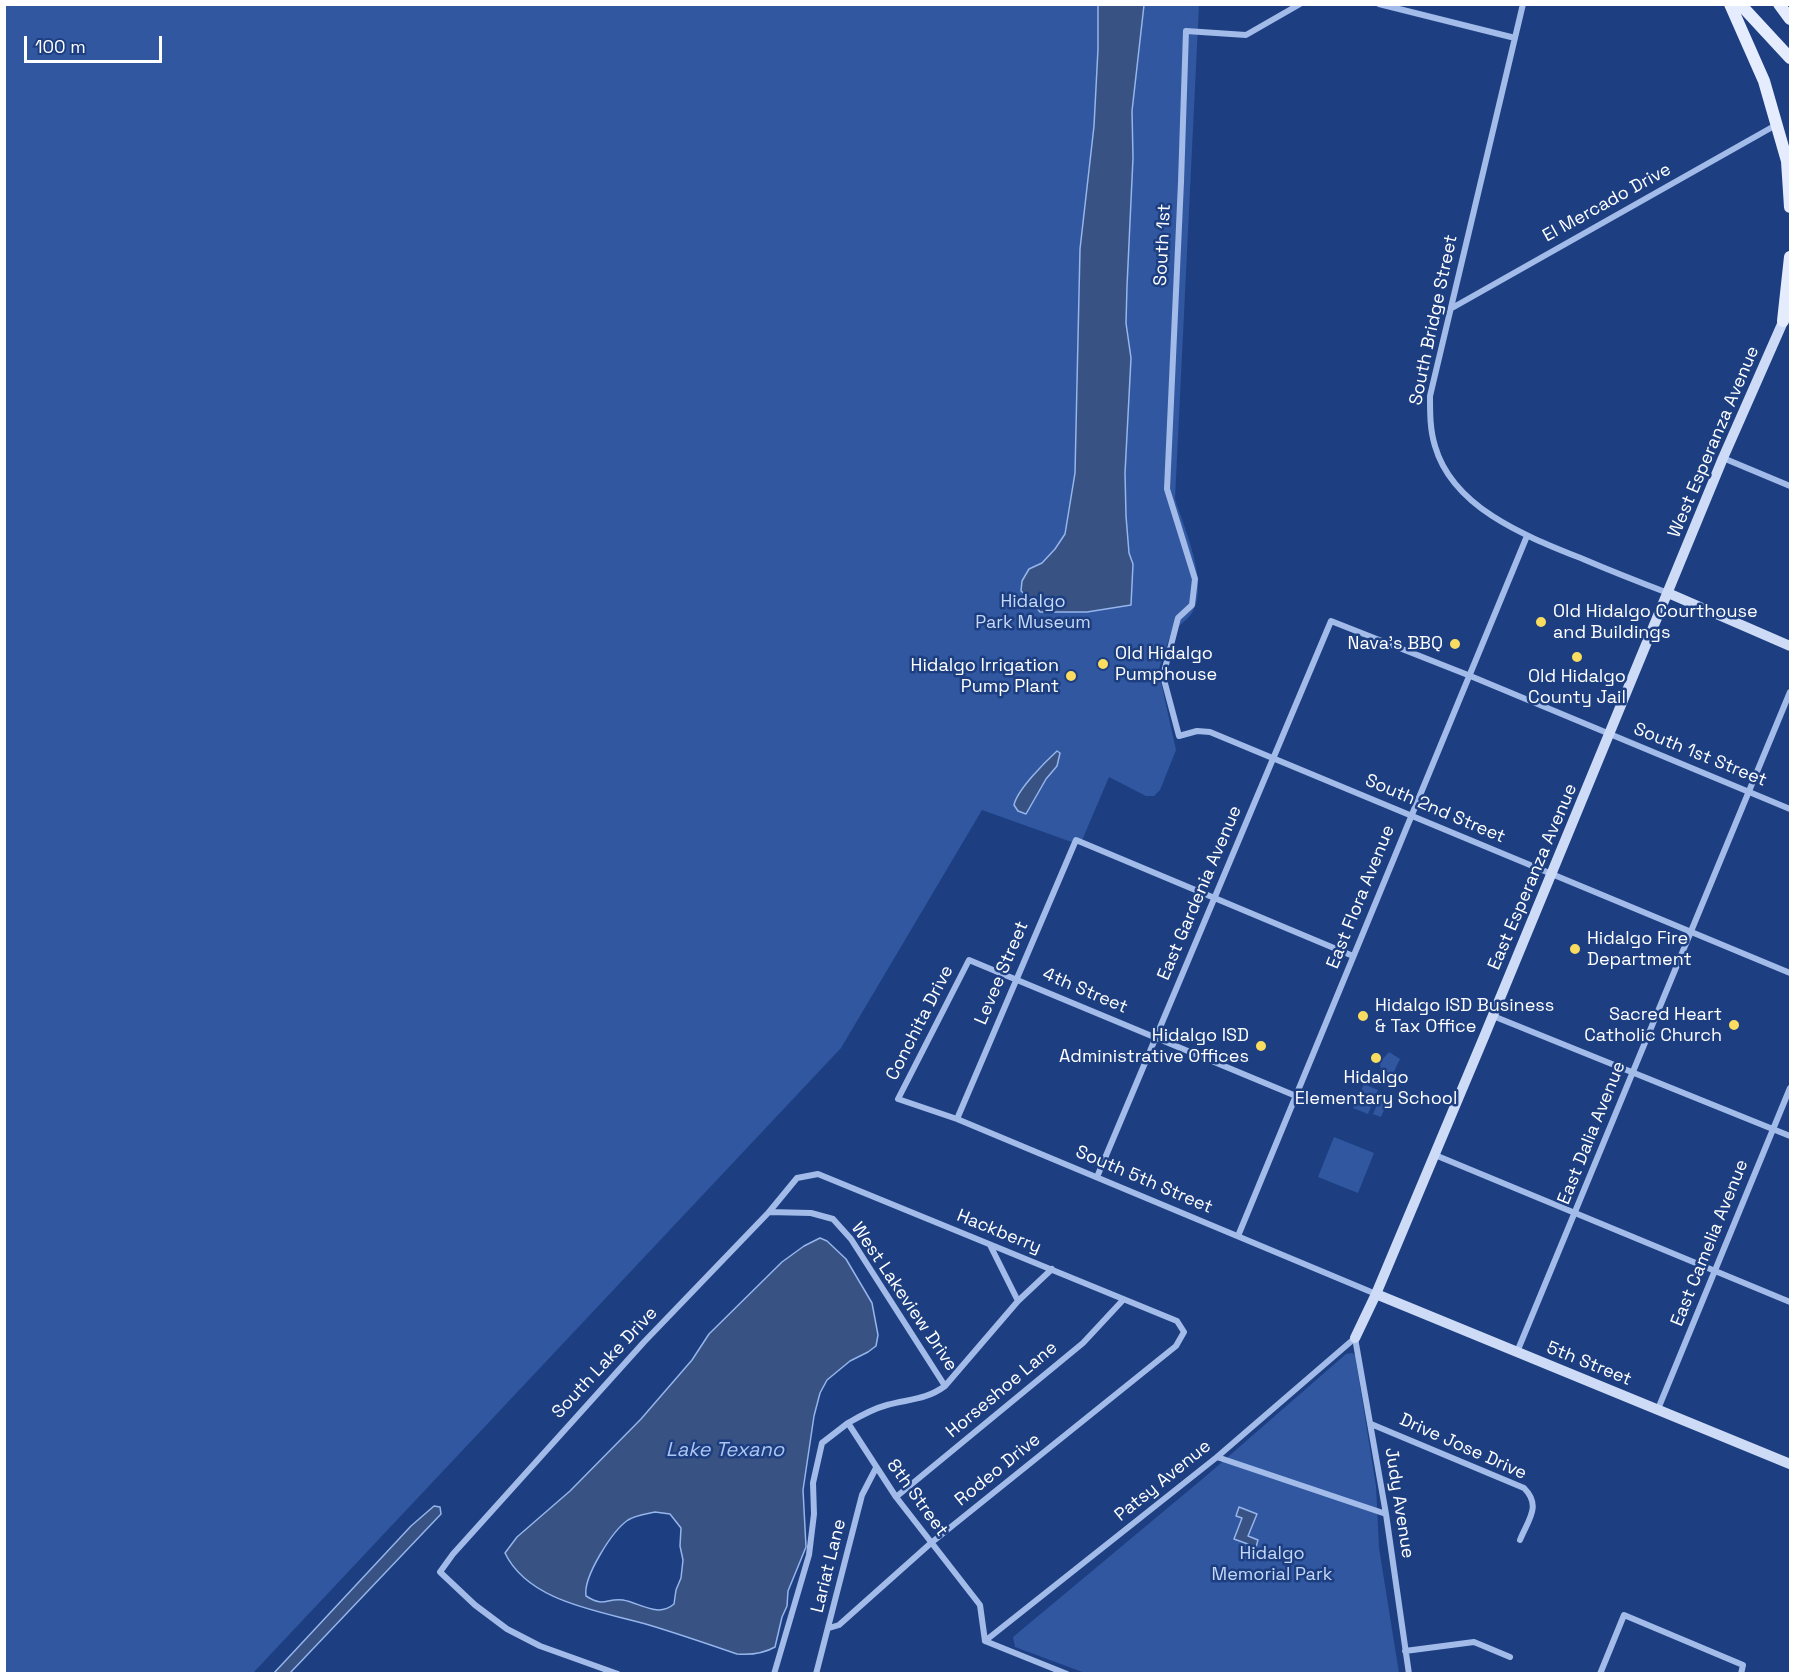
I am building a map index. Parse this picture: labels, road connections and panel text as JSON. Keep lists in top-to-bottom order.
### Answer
{
  "streets": {
    "street": [
      "El Mercado Drive",
      "South 1st",
      "South Bridge Street",
      "West Esperanza Avenue",
      "South 1st Street",
      "South 2nd Street",
      "East Esperanza Avenue",
      "East Gardenia Avenue",
      "East Flora Avenue",
      "Levee Street",
      "4th Street",
      "Conchita Drive",
      "East Dalia Avenue",
      "South 5th Street",
      "Hackberry",
      "East Camelia Avenue",
      "West Lakeview Drive",
      "South Lake Drive",
      "5th Street",
      "Horseshoe Lane",
      "Drive Jose Drive",
      "Rodeo Drive",
      "Patsy Avenue",
      "8th Street",
      "Judy Avenue",
      "Lariat Lane"
    ]
  },
  "crossings": [
    ["El Mercado Drive", "South Bridge Street"],
    ["South 1st", "South 2nd Street"],
    ["South Bridge Street", "West Esperanza Avenue"],
    ["South Bridge Street", "East Esperanza Avenue"],
    ["South Bridge Street", "East Flora Avenue"],
    ["West Esperanza Avenue", "East Esperanza Avenue"],
    ["South 1st Street", "East Esperanza Avenue"],
    ["South 1st Street", "East Gardenia Avenue"],
    ["South 1st Street", "East Flora Avenue"],
    ["South 1st Street", "East Dalia Avenue"],
    ["South 2nd Street", "East Esperanza Avenue"],
    ["South 2nd Street", "East Gardenia Avenue"],
    ["South 2nd Street", "East Flora Avenue"],
    ["South 2nd Street", "East Dalia Avenue"],
    ["East Esperanza Avenue", "South 5th Street"],
    ["East Esperanza Avenue", "5th Street"],
    ["East Esperanza Avenue", "Patsy Avenue"],
    ["East Esperanza Avenue", "Judy Avenue"],
    ["East Gardenia Avenue", "Levee Street"],
    ["East Gardenia Avenue", "4th Street"],
    ["East Gardenia Avenue", "South 5th Street"],
    ["East Flora Avenue", "4th Street"],
    ["East Flora Avenue", "South 5th Street"],
    ["Levee Street", "4th Street"],
    ["Levee Street", "South 5th Street"],
    ["4th Street", "Conchita Drive"],
    ["Conchita Drive", "South 5th Street"],
    ["East Dalia Avenue", "5th Street"],
    ["South 5th Street", "5th Street"],
    ["Hackberry", "South Lake Drive"],
    ["Hackberry", "Horseshoe Lane"],
    ["Hackberry", "Rodeo Drive"],
    ["East Camelia Avenue", "5th Street"],
    ["West Lakeview Drive", "South Lake Drive"],
    ["Horseshoe Lane", "8th Street"],
    ["Drive Jose Drive", "Judy Avenue"],
    ["Rodeo Drive", "8th Street"],
    ["Rodeo Drive", "Lariat Lane"],
    ["Patsy Avenue", "8th Street"],
    ["Patsy Avenue", "Judy Avenue"],
    ["8th Street", "Lariat Lane"]
  ],
  "water": ["Lake Texano"],
  "parks": ["Hidalgo Park Museum", "Hidalgo Memorial Park"],
  "places": [
    "Old Hidalgo Courthouse and Buildings",
    "Nava’s BBQ",
    "Old Hidalgo County Jail",
    "Old Hidalgo Pumphouse",
    "Hidalgo Irrigation Pump Plant",
    "Hidalgo Fire Department",
    "Hidalgo ISD Business & Tax Office",
    "Sacred Heart Catholic Church",
    "Hidalgo ISD Administrative Offices",
    "Hidalgo Elementary School"
  ],
  "scale_bar": "100 m"
}
